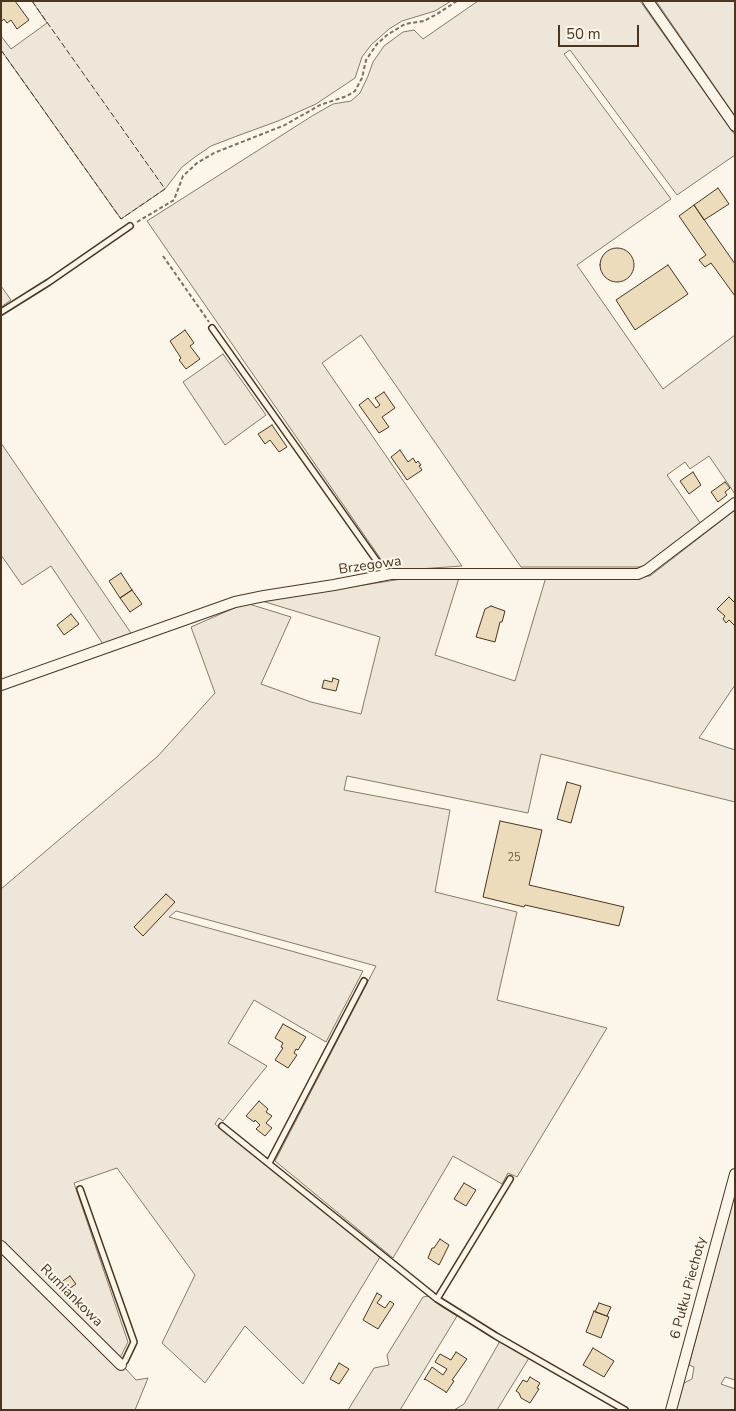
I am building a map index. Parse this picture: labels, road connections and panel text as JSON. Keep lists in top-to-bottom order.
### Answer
{
  "streets": {
    "street": ["Brzegowa", "6 Pułku Piechoty", "Rumiankowa"]
  },
  "house_numbers": ["25"],
  "scale_bar": "50 m"
}
